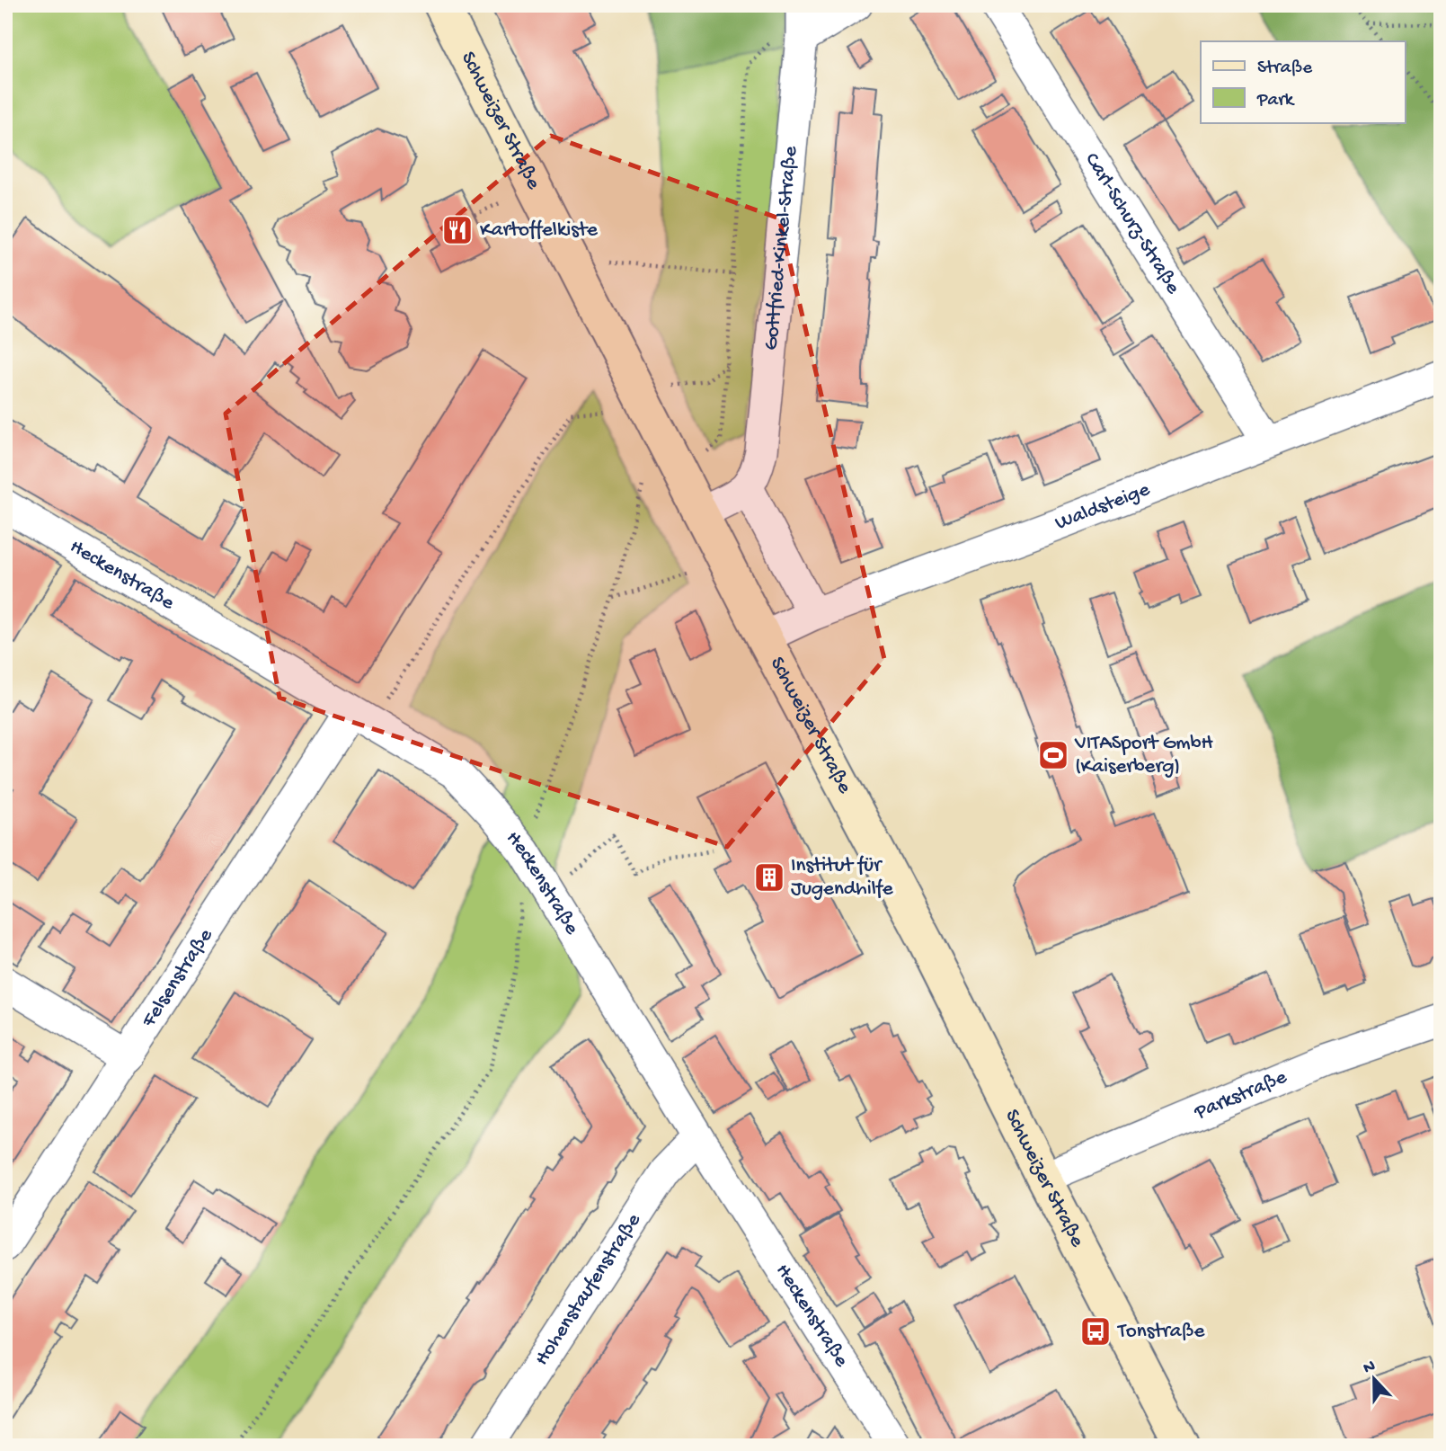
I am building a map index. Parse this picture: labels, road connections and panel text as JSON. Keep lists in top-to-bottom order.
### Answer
{
  "streets": {
    "main road": ["Schweizer Straße"],
    "street": [
      "Carl-Schurz-Straße",
      "Gottfried-Kinkel-Straße",
      "Waldsteige",
      "Heckenstraße",
      "Felsenstraße",
      "Parkstraße",
      "Hohenstaufenstraße"
    ]
  },
  "crossings": [
    ["Schweizer Straße", "Waldsteige"],
    ["Schweizer Straße", "Parkstraße"],
    ["Carl-Schurz-Straße", "Waldsteige"],
    ["Heckenstraße", "Felsenstraße"],
    ["Heckenstraße", "Hohenstaufenstraße"]
  ],
  "places": {
    "restaurant": ["Kartoffelkiste"],
    "sports": ["VITASport GmbH (Kaiserberg)"],
    "building": ["Institut für Jugendhilfe"],
    "bus stop": ["Tonstraße"]
  },
  "legend": ["Straße", "Park"],
  "north": "top"
}
